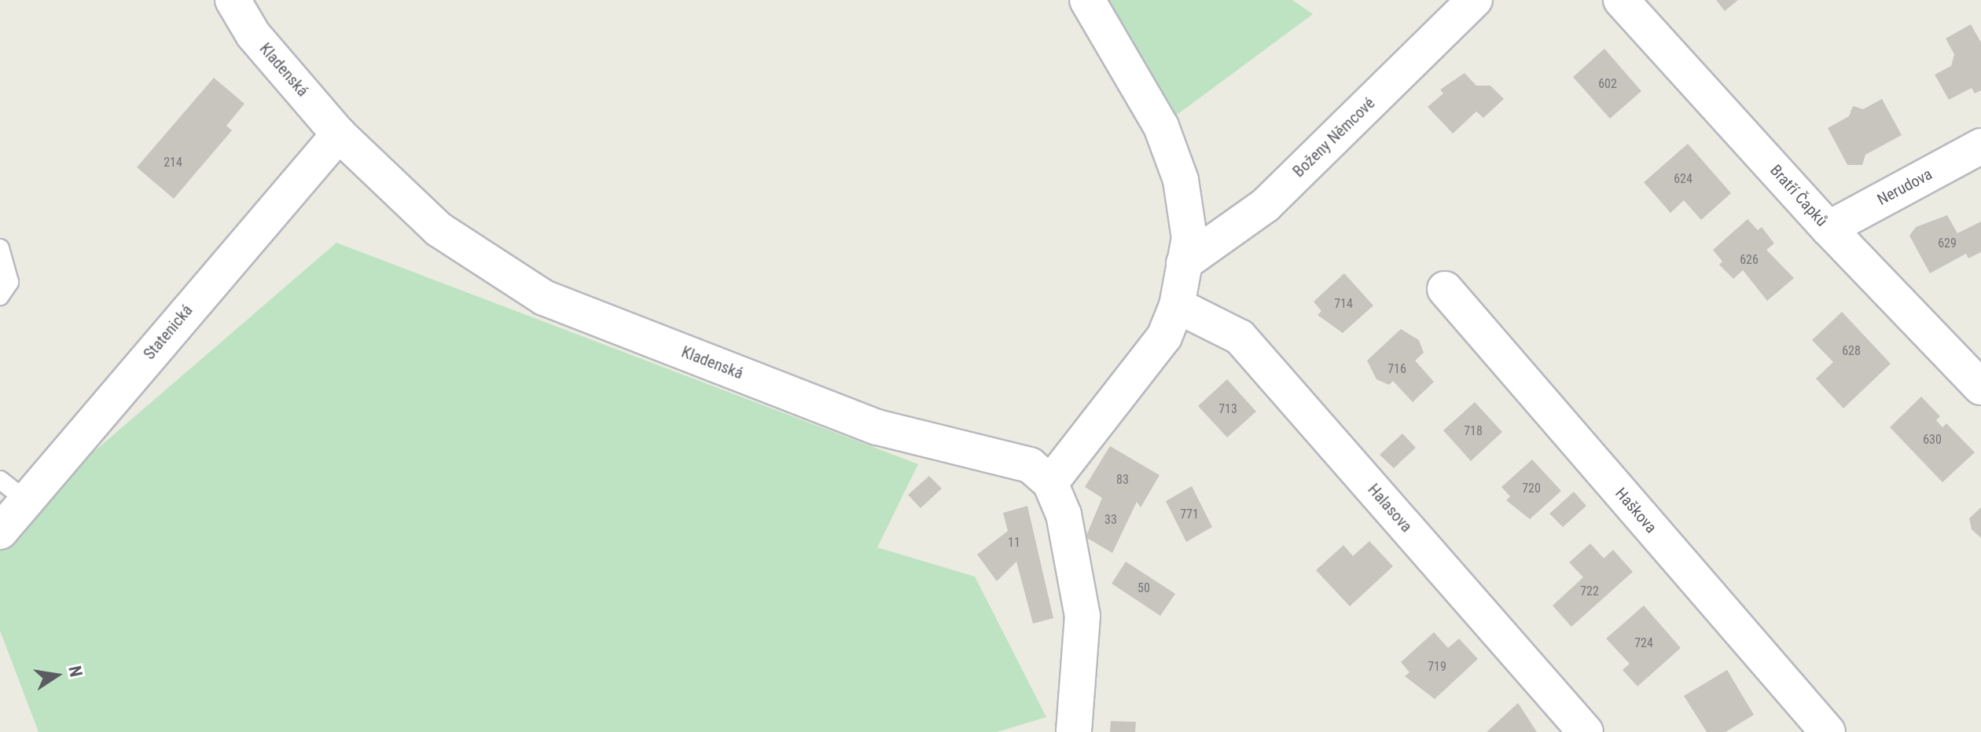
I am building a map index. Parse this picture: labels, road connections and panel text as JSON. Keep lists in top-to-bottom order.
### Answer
{
  "streets": {
    "street": [
      "Kladenská",
      "Boženy Němcové",
      "Nerudova",
      "Bratří Čapků",
      "Statenická",
      "Halasova",
      "Haškova"
    ]
  },
  "crossings": [
    ["Kladenská", "Statenická"],
    ["Nerudova", "Bratří Čapků"]
  ],
  "house_numbers": [
    "602",
    "214",
    "624",
    "629",
    "626",
    "714",
    "628",
    "716",
    "713",
    "718",
    "630",
    "83",
    "720",
    "771",
    "33",
    "11",
    "50",
    "722",
    "724",
    "719"
  ],
  "north": "right"
}
